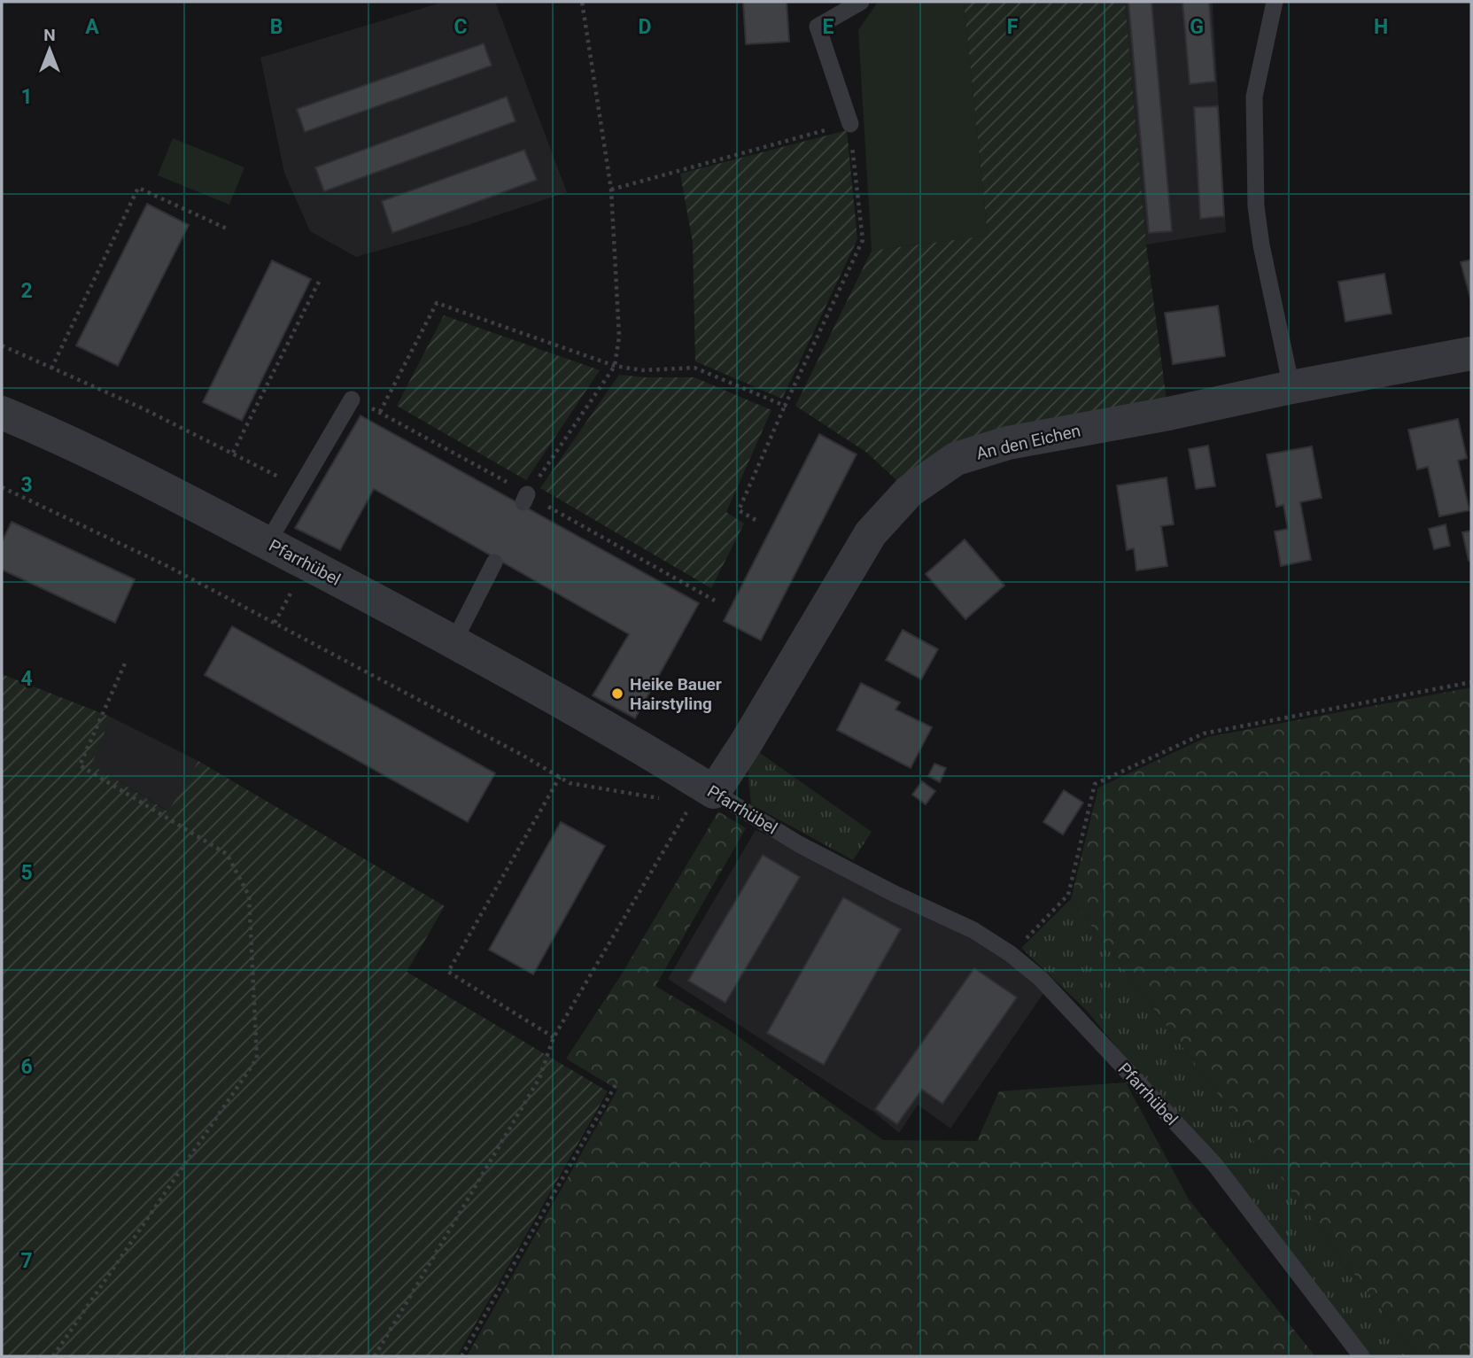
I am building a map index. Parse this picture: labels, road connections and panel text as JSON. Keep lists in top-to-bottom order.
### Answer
{
  "streets": {
    "street": ["An den Eichen", "Pfarrhübel"]
  },
  "crossings": [
    ["An den Eichen", "Pfarrhübel"]
  ],
  "places": ["Heike Bauer Hairstyling"],
  "north": "top",
  "grid": {
    "columns": [
      "A",
      "B",
      "C",
      "D",
      "E",
      "F",
      "G",
      "H"
    ],
    "rows": [
      "1",
      "2",
      "3",
      "4",
      "5",
      "6",
      "7"
    ]
  }
}
